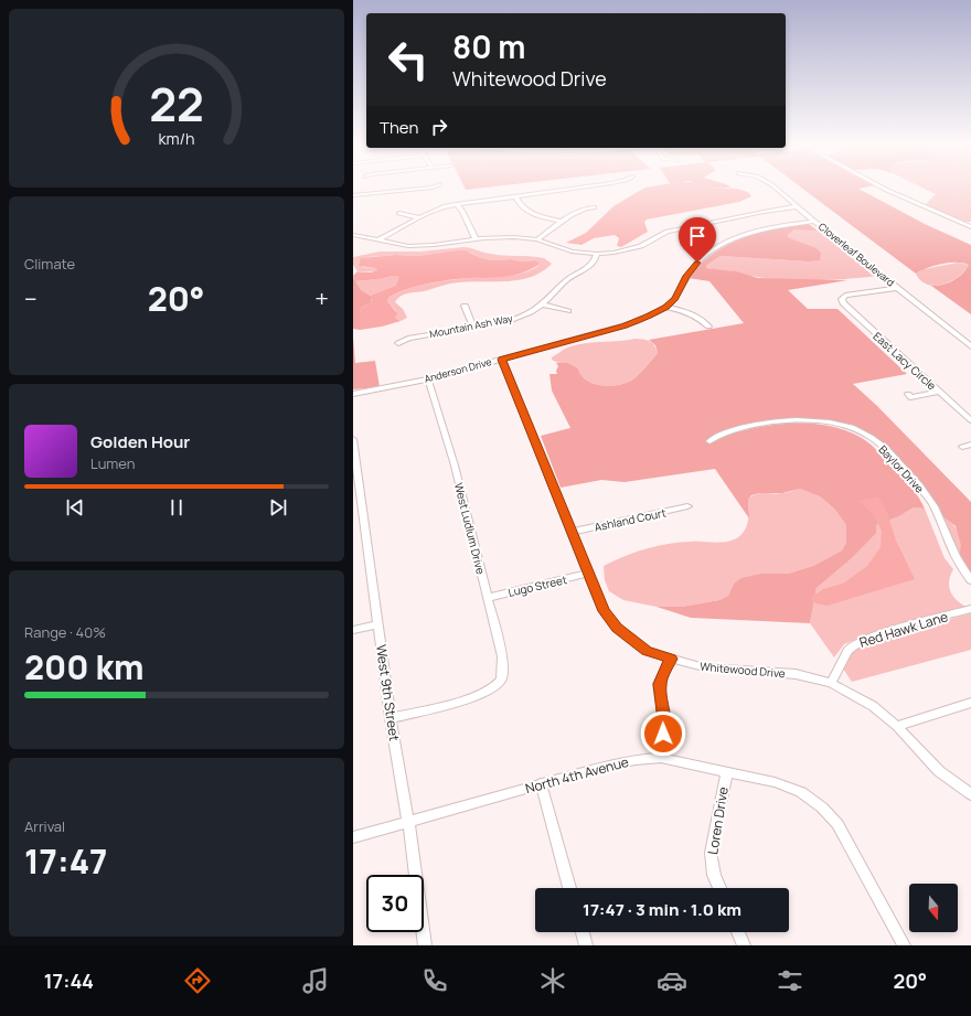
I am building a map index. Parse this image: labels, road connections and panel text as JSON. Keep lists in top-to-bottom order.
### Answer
{
  "streets": {
    "street": [
      "Cloverleaf Boulevard",
      "Mountain Ash Way",
      "East Lacy Circle",
      "Anderson Drive",
      "Baylor Drive",
      "Ashland Court",
      "West Ludlum Drive",
      "Lugo Street",
      "Red Hawk Lane",
      "Whitewood Drive",
      "West 9th Street",
      "North 4th Avenue",
      "Loren Drive"
    ]
  },
  "crossings": [
    ["Cloverleaf Boulevard", "East Lacy Circle"],
    ["Cloverleaf Boulevard", "Anderson Drive"],
    ["Anderson Drive", "West Ludlum Drive"],
    ["Anderson Drive", "Whitewood Drive"],
    ["Ashland Court", "Whitewood Drive"],
    ["West Ludlum Drive", "Lugo Street"],
    ["West Ludlum Drive", "West 9th Street"],
    ["Lugo Street", "Whitewood Drive"],
    ["Red Hawk Lane", "Whitewood Drive"],
    ["West 9th Street", "North 4th Avenue"],
    ["North 4th Avenue", "Loren Drive"]
  ],
  "north": "bottom",
  "page": {
    "turn": ["80 m", "Whitewood Drive"],
    "then": "Then",
    "tile": [
      "Climate",
      ["Range · 40%", "200 km"],
      ["Arrival", "17:47"]
    ],
    "heat": ["−", "20°", "+"],
    "song": ["Golden Hour", "Lumen"],
    "limit": "30",
    "trip": "17:47 · 3 min · 1.0 km",
    "tabs": ["17:44", "20°"],
    "gauge": ["22", "km/h"]
  }
}
